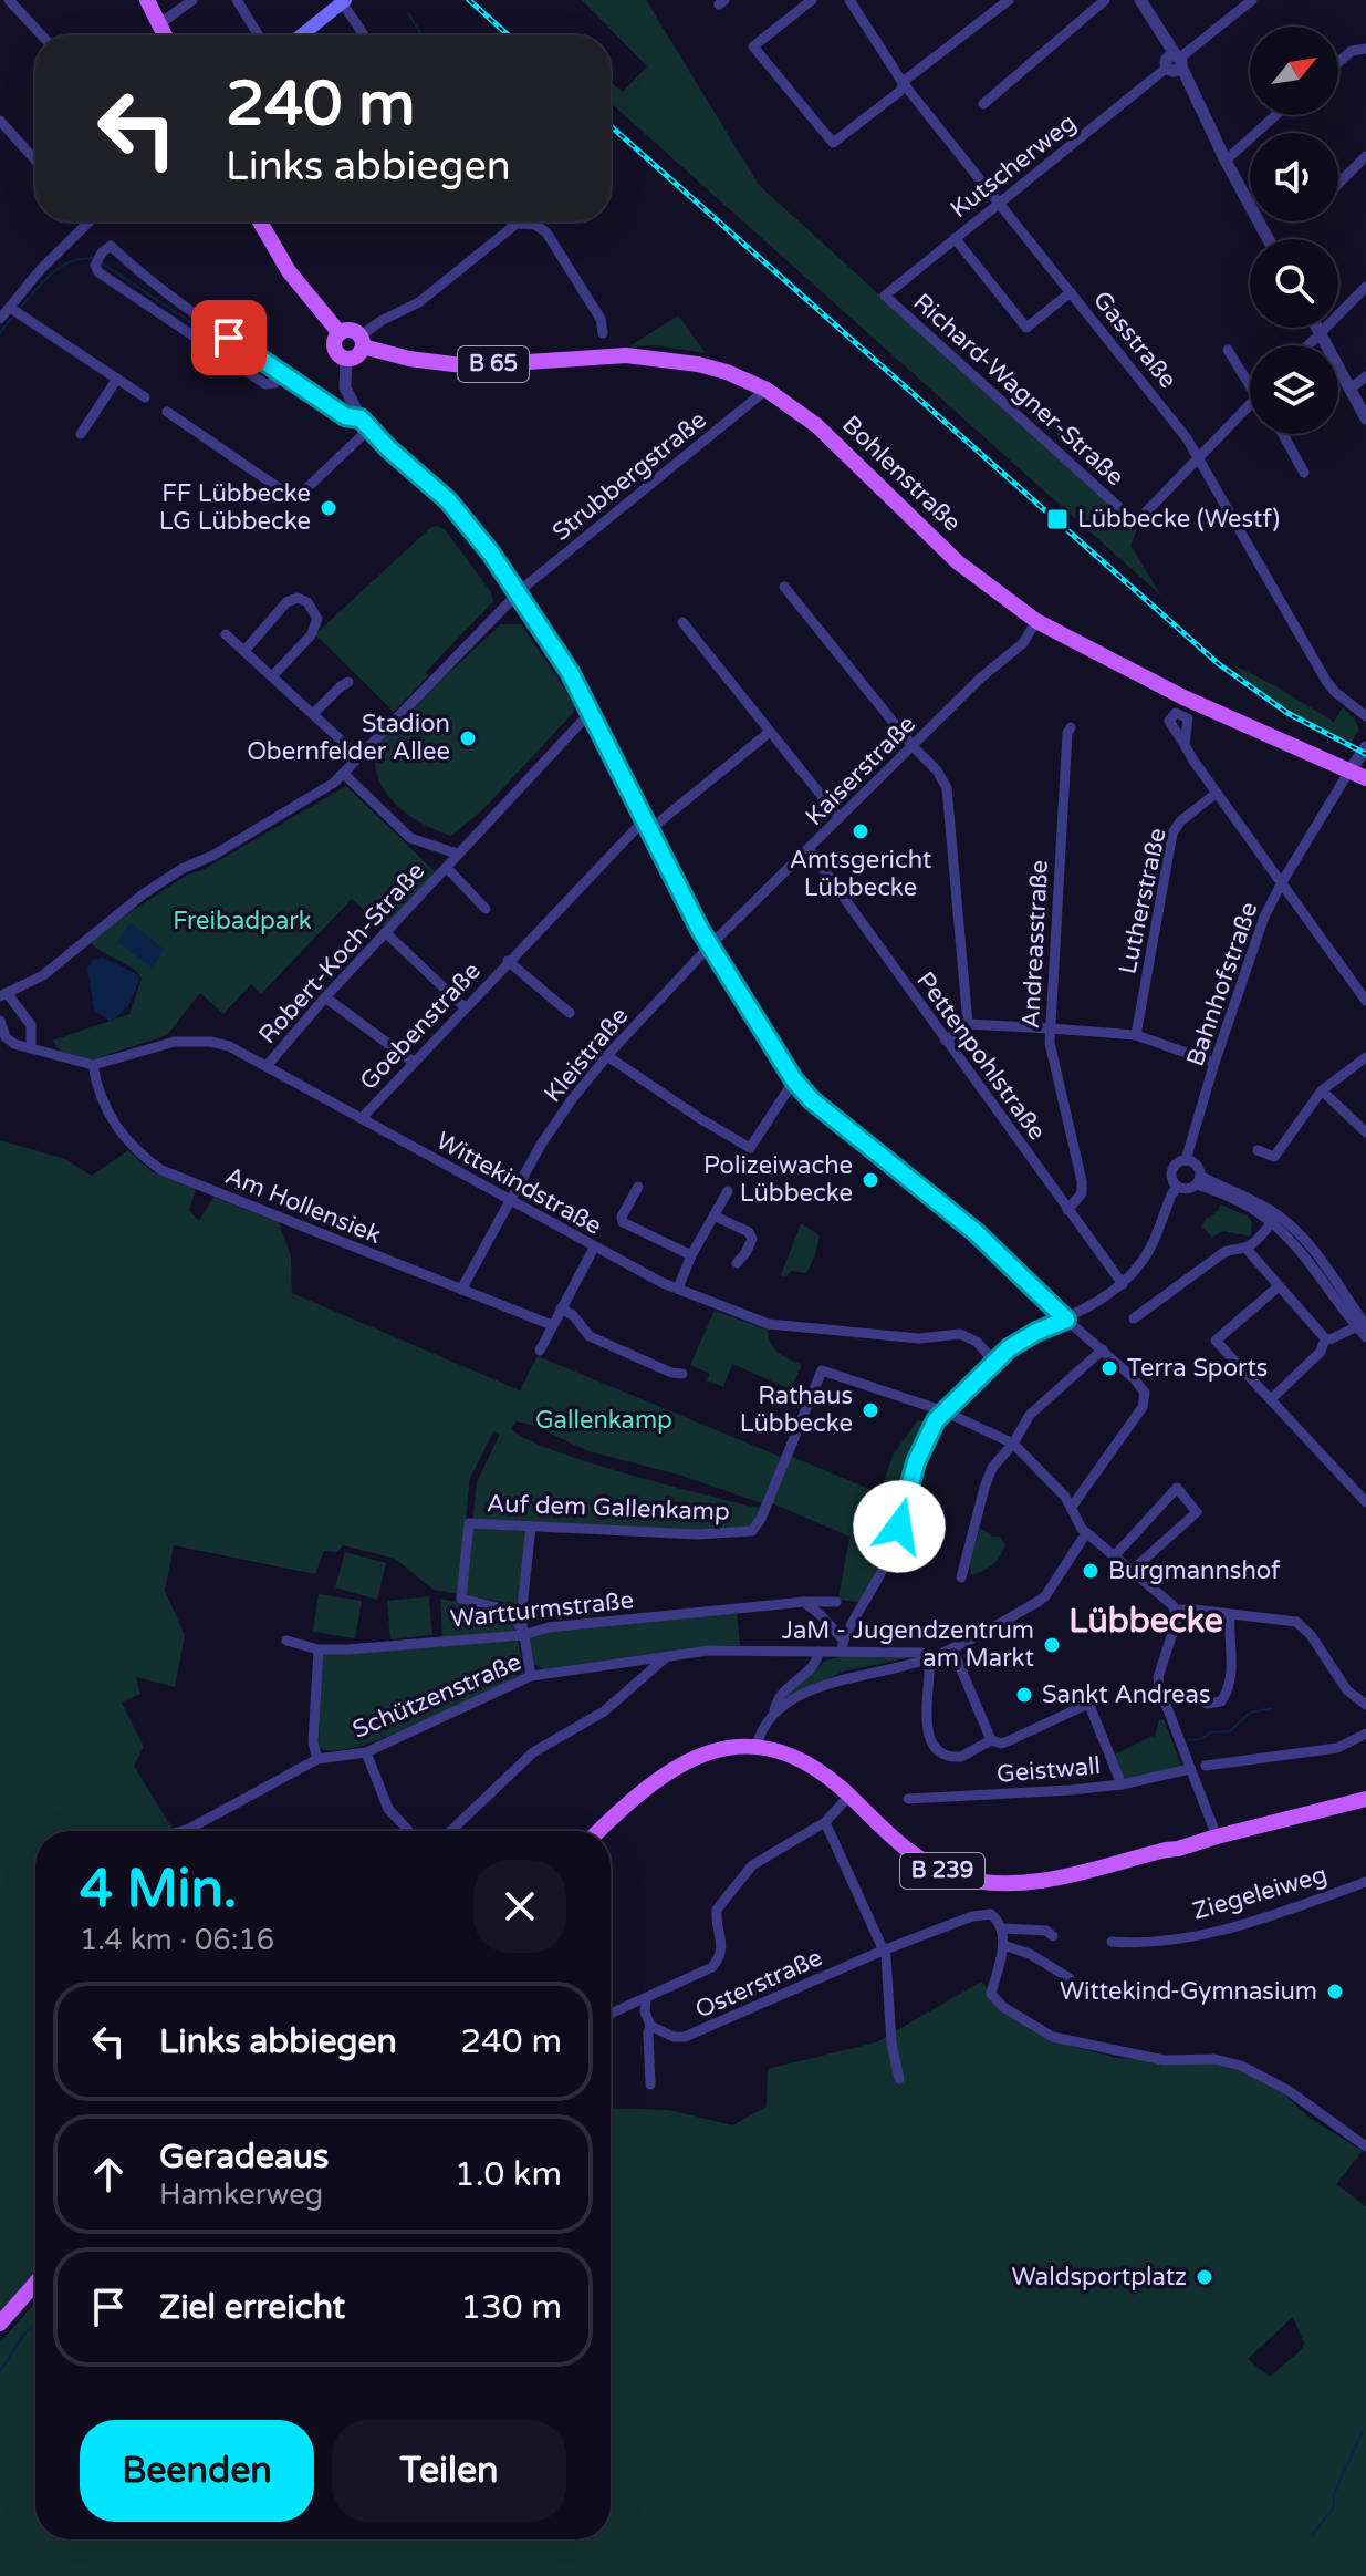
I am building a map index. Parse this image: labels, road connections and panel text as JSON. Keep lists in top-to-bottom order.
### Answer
{
  "streets": {
    "main road": ["B 65", "Bohlenstraße", "B 239"],
    "street": [
      "Kutscherweg",
      "Gasstraße",
      "Richard-Wagner-Straße",
      "Strubbergstraße",
      "Kaiserstraße",
      "Lutherstraße",
      "Andreasstraße",
      "Robert-Koch-Straße",
      "Bahnhofstraße",
      "Goebenstraße",
      "Kleistraße",
      "Pettenpohlstraße",
      "Wittekindstraße",
      "Am Hollensiek",
      "Auf dem Gallenkamp",
      "Wartturmstraße",
      "Schützenstraße",
      "Geistwall",
      "Ziegeleiweg",
      "Osterstraße"
    ]
  },
  "crossings": [
    ["Kutscherweg", "Gasstraße"],
    ["Kutscherweg", "Richard-Wagner-Straße"],
    ["Gasstraße", "Richard-Wagner-Straße"],
    ["Bohlenstraße", "Strubbergstraße"],
    ["Bohlenstraße", "Kaiserstraße"],
    ["Kaiserstraße", "Kleistraße"],
    ["Kaiserstraße", "Pettenpohlstraße"],
    ["Lutherstraße", "Bahnhofstraße"],
    ["Andreasstraße", "Pettenpohlstraße"],
    ["Robert-Koch-Straße", "Wittekindstraße"],
    ["Goebenstraße", "Wittekindstraße"],
    ["Kleistraße", "Wittekindstraße"],
    ["Kleistraße", "Am Hollensiek"],
    ["Wittekindstraße", "Am Hollensiek"],
    ["Auf dem Gallenkamp", "Wartturmstraße"]
  ],
  "districts": ["Lübbecke"],
  "parks": ["Freibadpark", "Gallenkamp"],
  "places": {
    "other": [
      "FF Lübbecke LG Lübbecke",
      "Stadion Obernfelder Allee",
      "Amtsgericht Lübbecke",
      "Polizeiwache Lübbecke",
      "Terra Sports",
      "Rathaus Lübbecke",
      "Burgmannshof",
      "JaM - Jugendzentrum am Markt",
      "Sankt Andreas",
      "Wittekind-Gymnasium",
      "Waldsportplatz"
    ],
    "transit": ["Lübbecke (Westf)"]
  },
  "north": "top right",
  "page": {
    "turn": ["240 m", "Links abbiegen"],
    "heading": ["4 Min.", "1.4 km · 06:16"],
    "list": [
      {
        "name": "Links abbiegen",
        "value": "240 m"
      },
      {
        "name": "Geradeaus",
        "note": "Hamkerweg",
        "value": "1.0 km"
      },
      {
        "name": "Ziel erreicht",
        "value": "130 m"
      }
    ],
    "buttons": ["Beenden", "Teilen"]
  }
}
